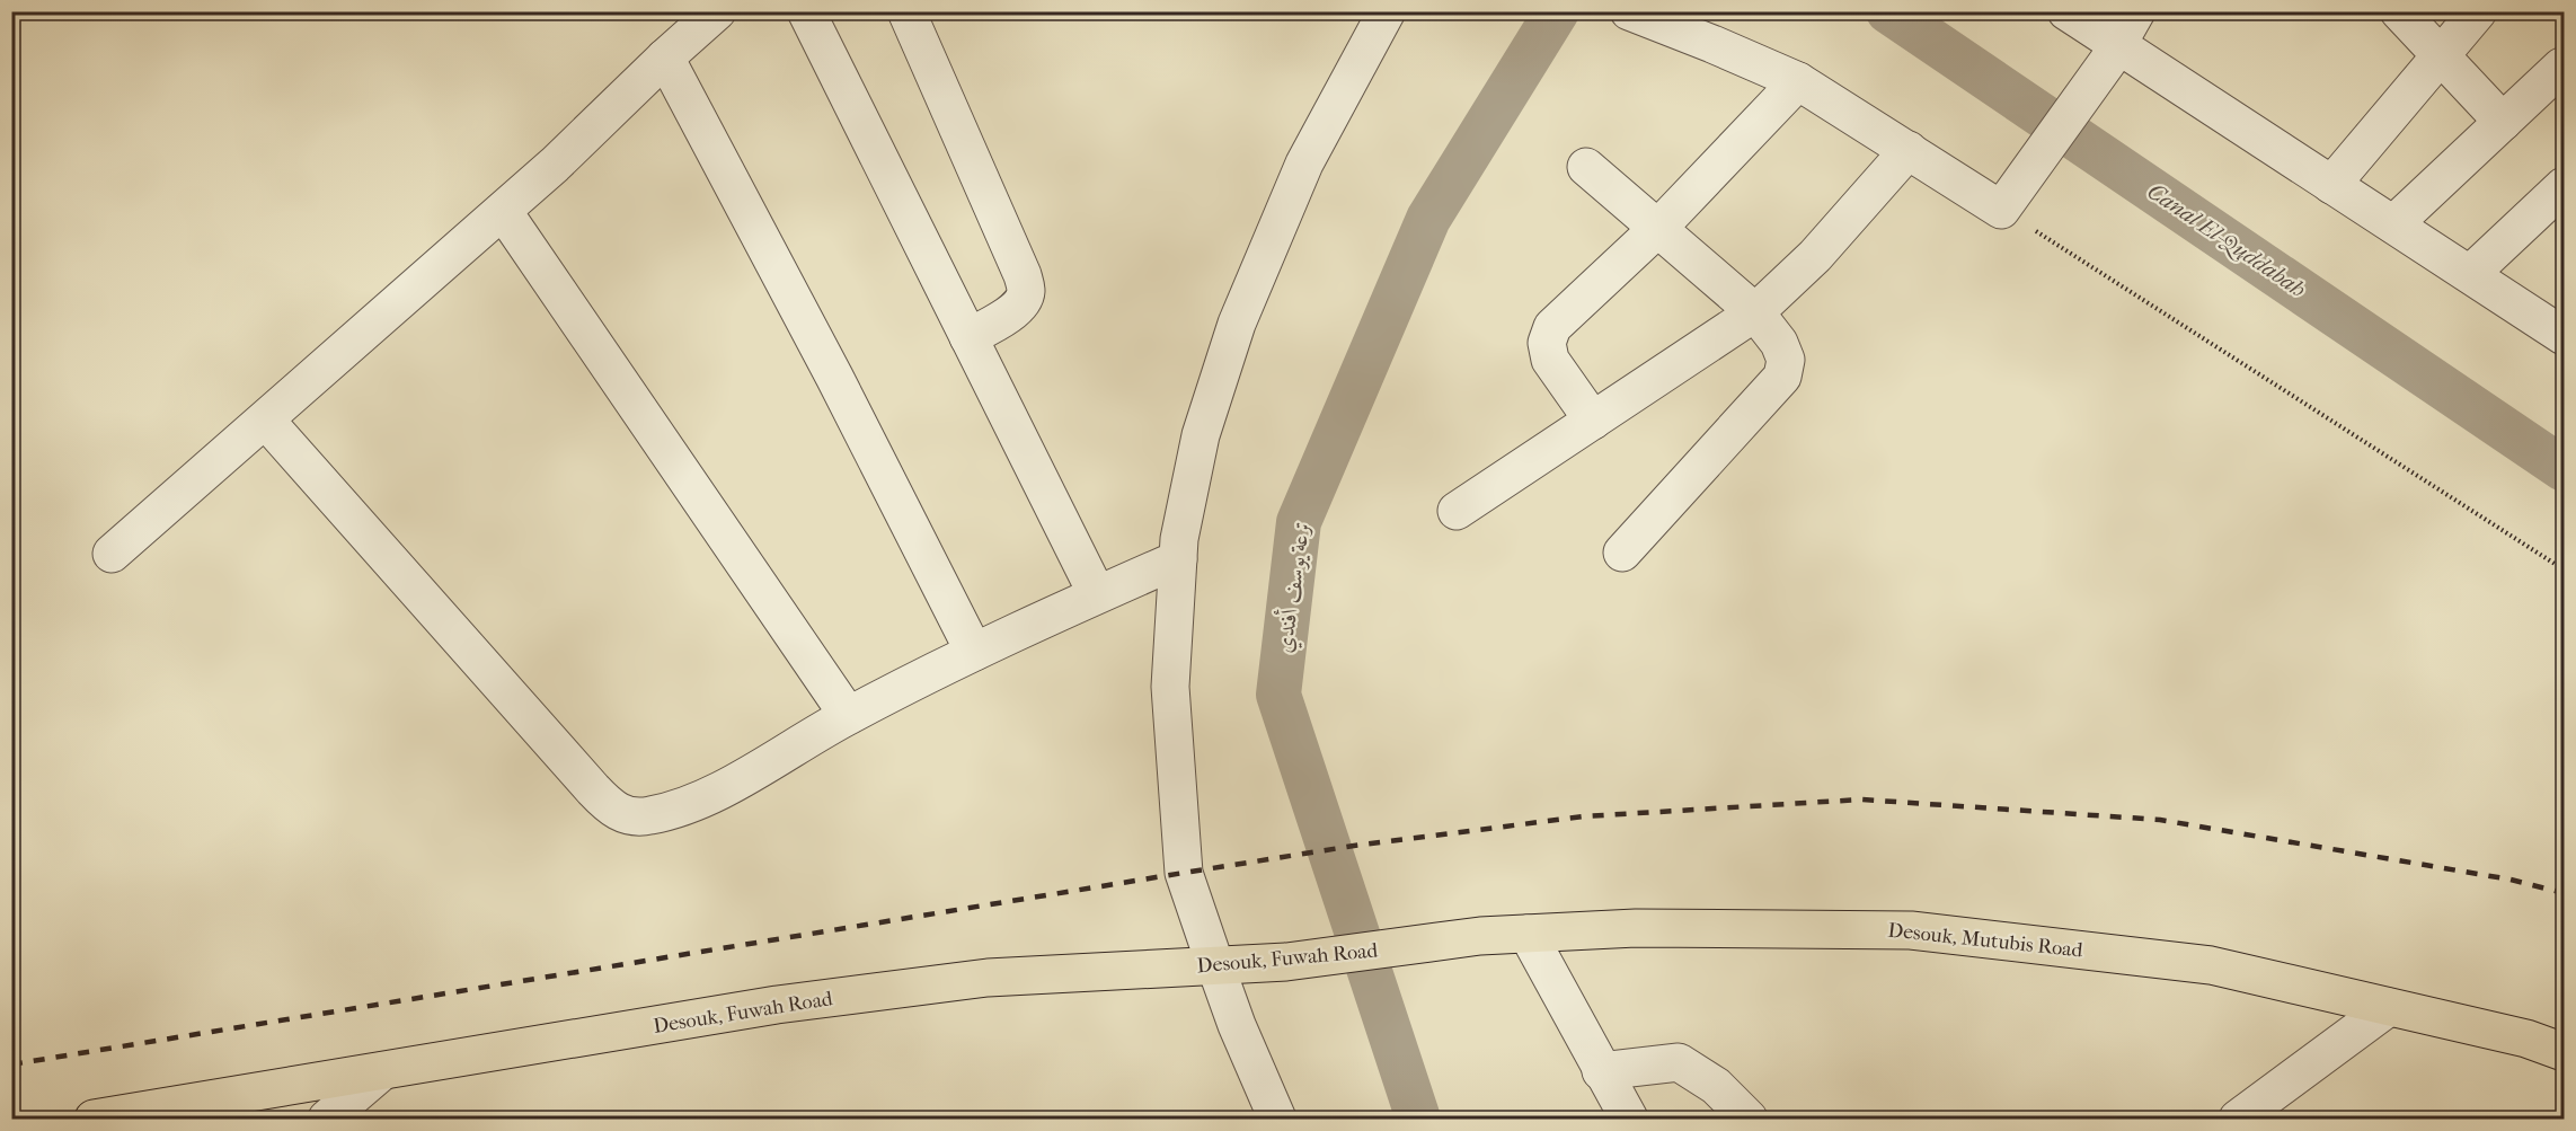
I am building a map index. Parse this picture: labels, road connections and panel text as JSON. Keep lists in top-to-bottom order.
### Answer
{
  "streets": {
    "main road": ["Desouk, Mutubis Road", "Desouk, Fuwah Road"]
  },
  "crossings": [
    ["Desouk, Mutubis Road", "Desouk, Fuwah Road"]
  ],
  "water": ["Canal El-Quddabah", "ترعة يوسف أفندي"]
}
